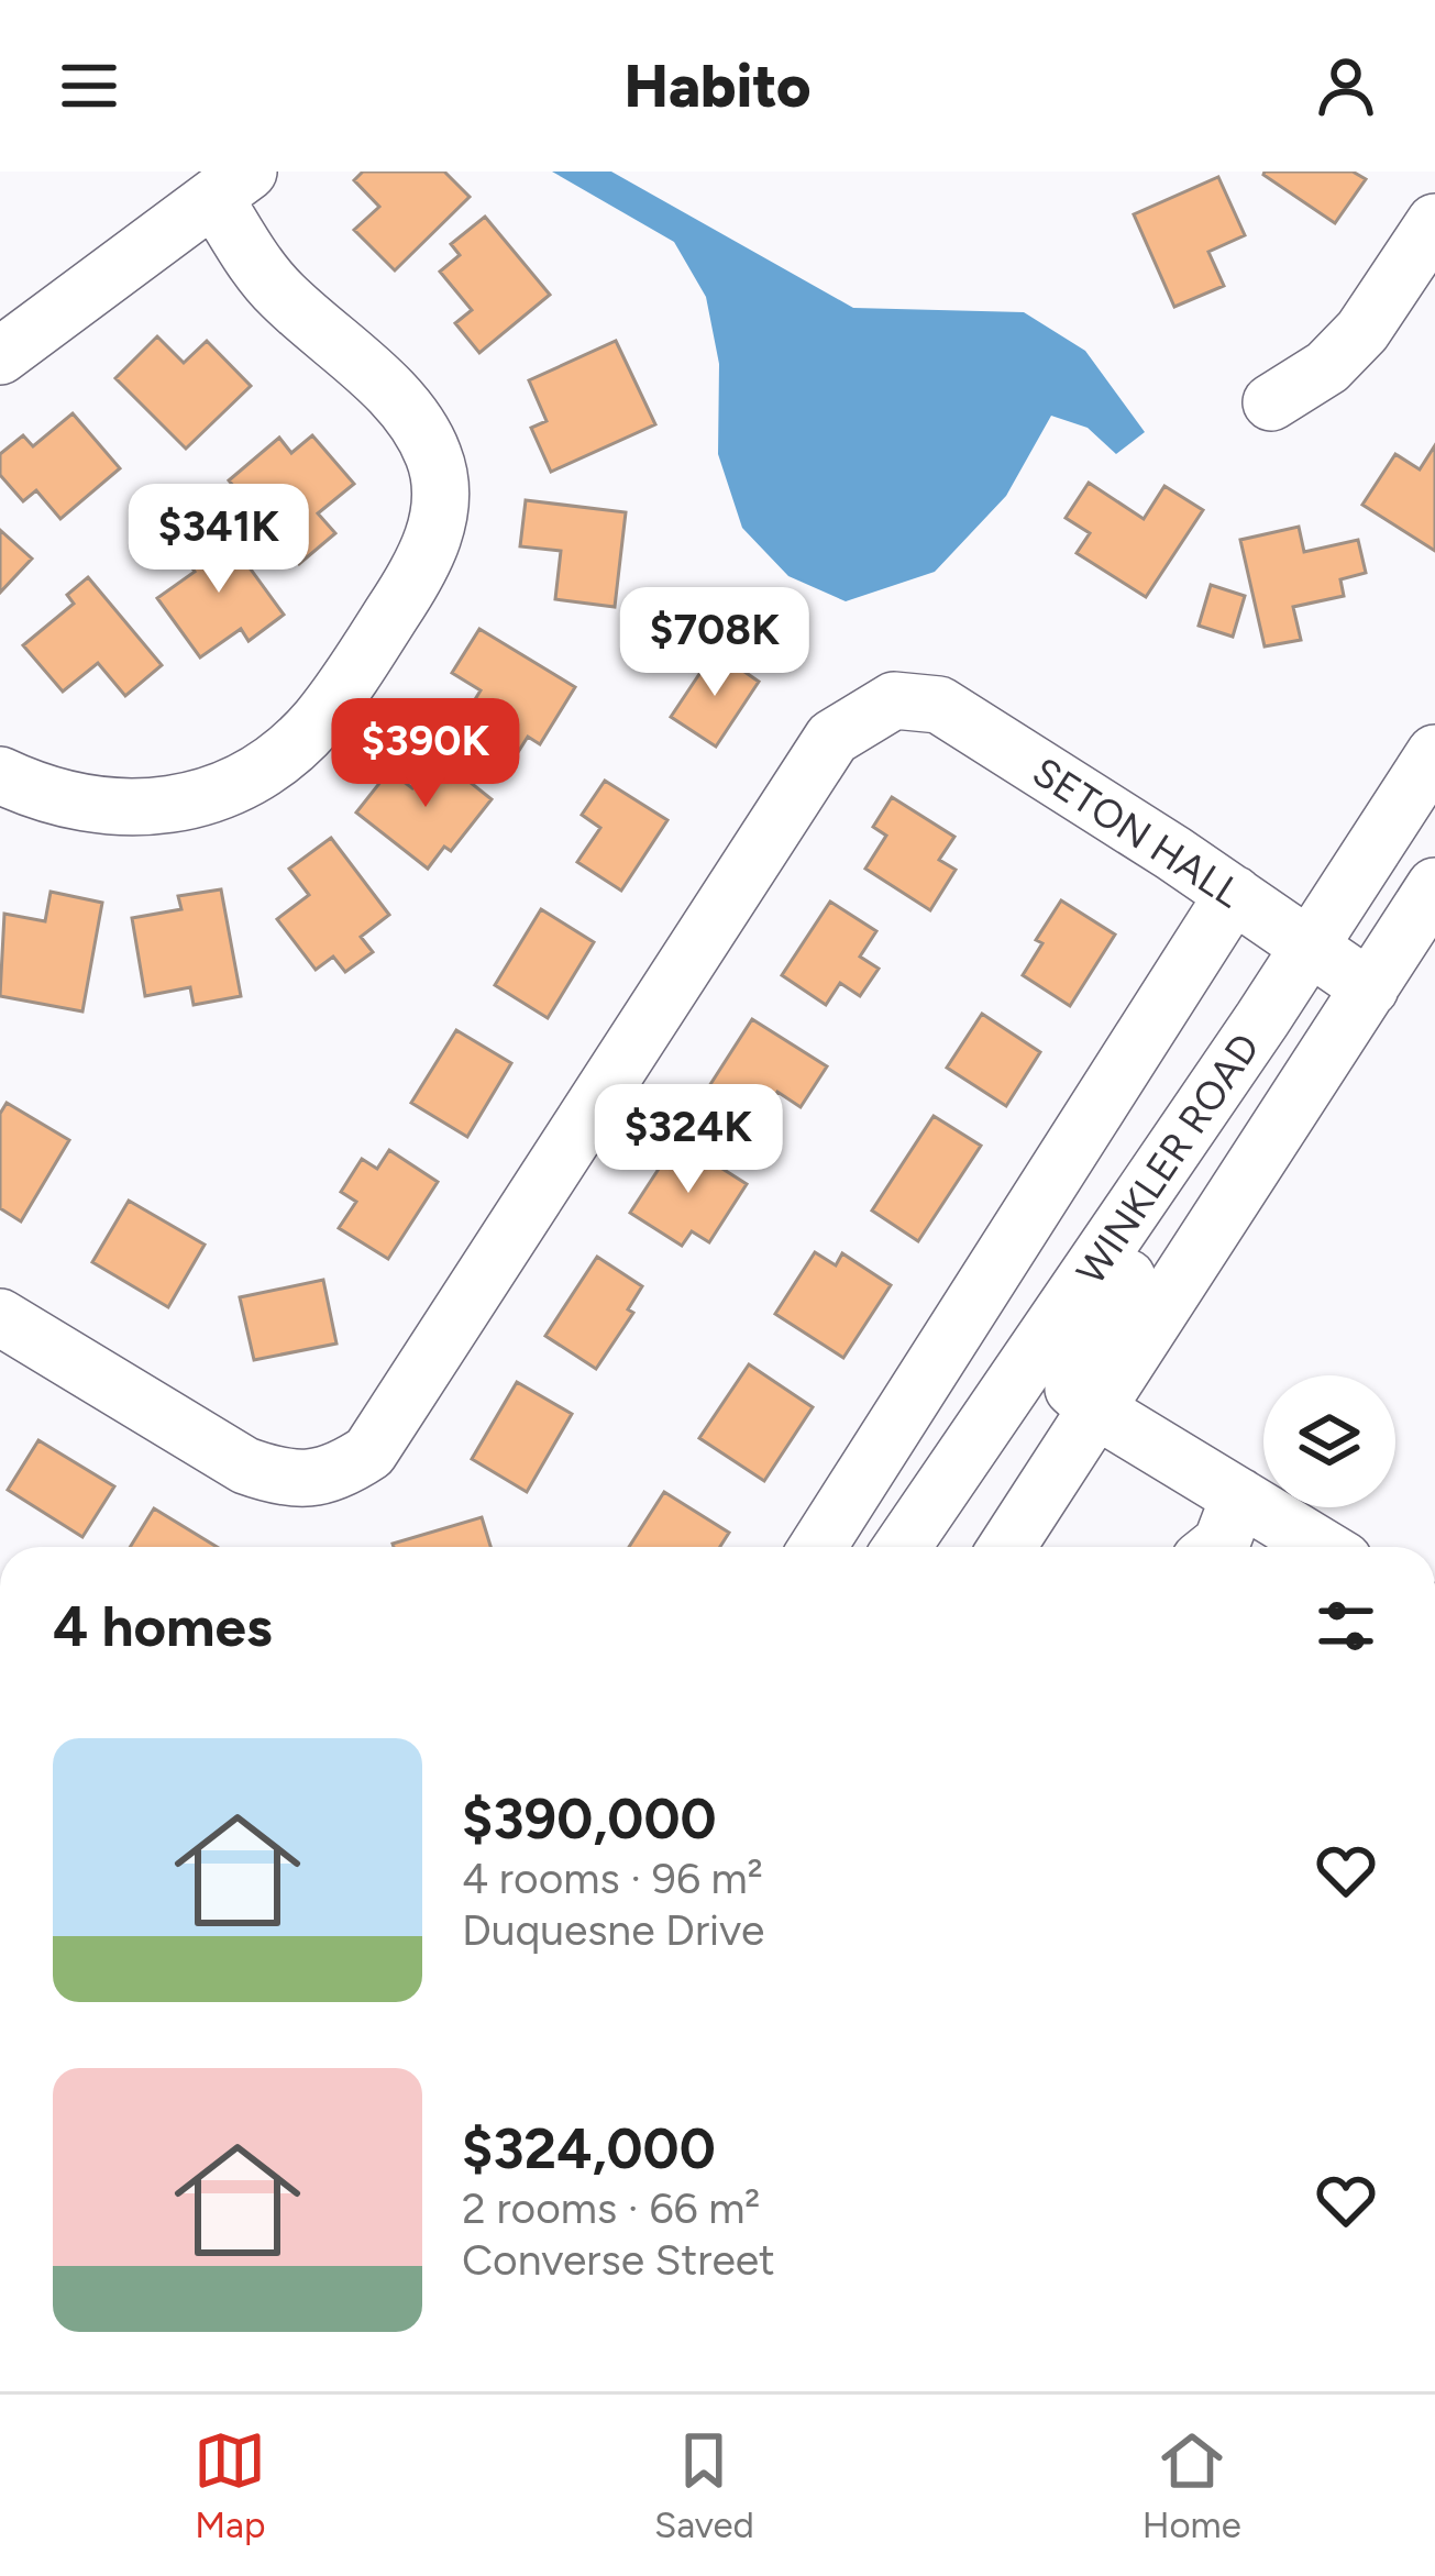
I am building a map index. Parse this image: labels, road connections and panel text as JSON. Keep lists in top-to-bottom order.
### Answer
{
  "streets": {
    "street": ["SETON HALL", "WINKLER ROAD"]
  },
  "crossings": [
    ["SETON HALL", "WINKLER ROAD"]
  ],
  "page": {
    "header": "Habito",
    "price": [
      "$341K",
      "$708K",
      "$390K",
      "$324K"
    ],
    "heading": "4 homes",
    "list": [
      {
        "name": "$390,000",
        "note": "4 rooms · 96 m² · Duquesne Drive"
      },
      {
        "name": "$324,000",
        "note": "2 rooms · 66 m² · Converse Street"
      }
    ],
    "tabs": ["Map", "Saved", "Home"]
  }
}
